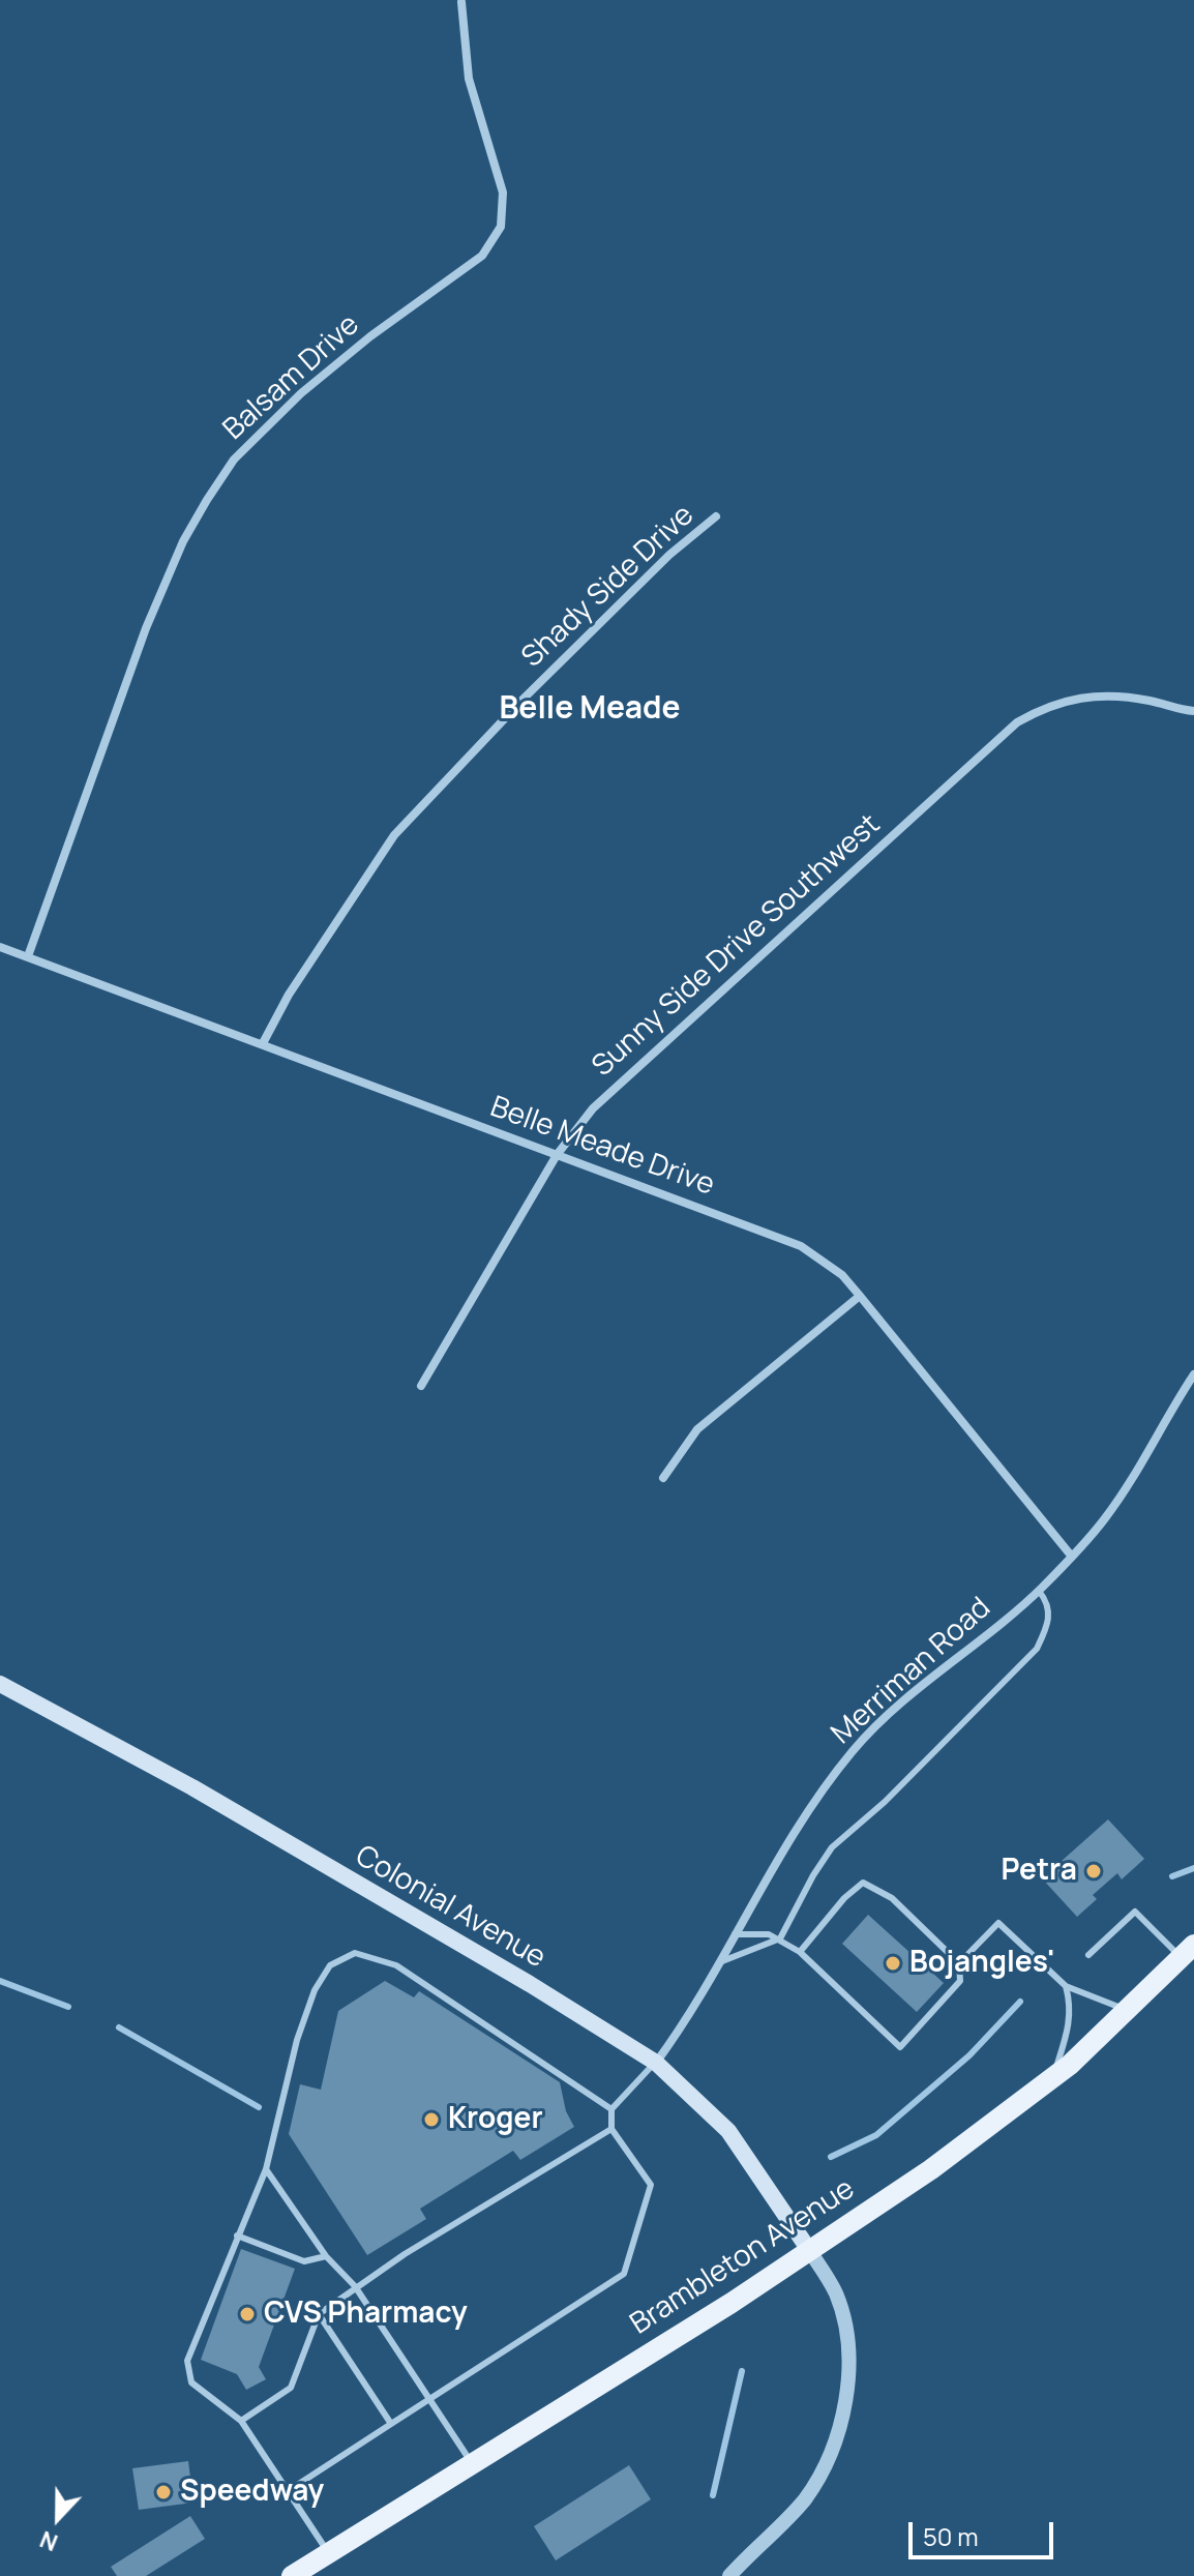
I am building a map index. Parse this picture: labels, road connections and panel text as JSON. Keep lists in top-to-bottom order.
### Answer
{
  "streets": {
    "main road": ["Colonial Avenue", "Brambleton Avenue"],
    "street": [
      "Balsam Drive",
      "Shady Side Drive",
      "Sunny Side Drive Southwest",
      "Belle Meade Drive",
      "Merriman Road"
    ]
  },
  "crossings": [
    ["Balsam Drive", "Belle Meade Drive"],
    ["Shady Side Drive", "Belle Meade Drive"],
    ["Sunny Side Drive Southwest", "Belle Meade Drive"],
    ["Belle Meade Drive", "Merriman Road"],
    ["Merriman Road", "Colonial Avenue"],
    ["Colonial Avenue", "Brambleton Avenue"]
  ],
  "districts": ["Belle Meade"],
  "places": [
    "Petra",
    "Bojangles'",
    "Kroger",
    "CVS Pharmacy",
    "Speedway"
  ],
  "scale_bar": "50 m",
  "north": "bottom"
}
